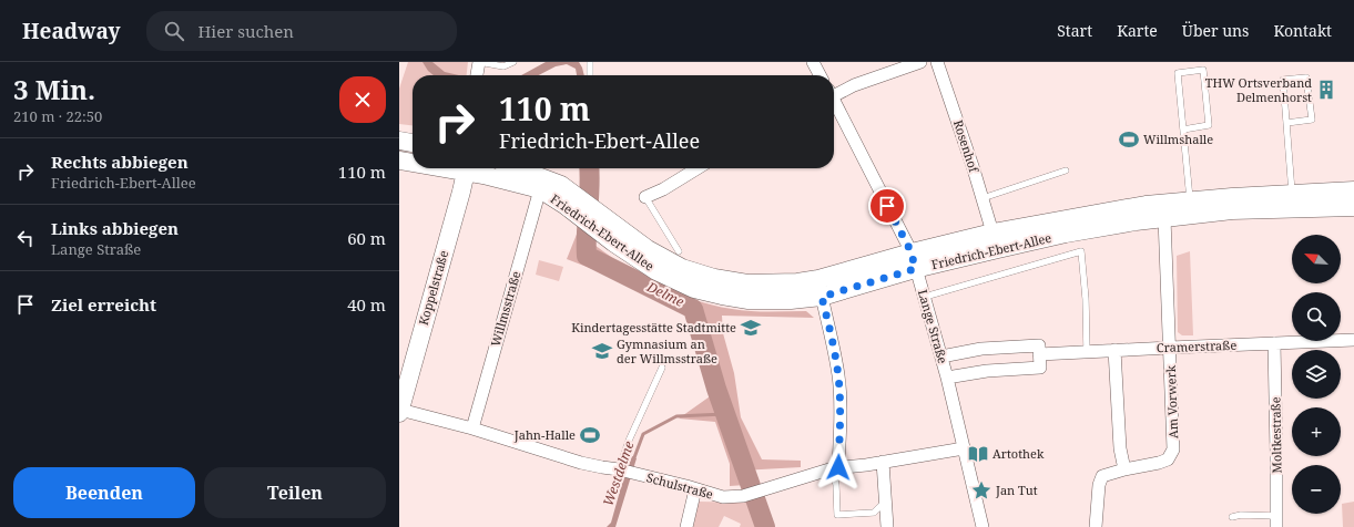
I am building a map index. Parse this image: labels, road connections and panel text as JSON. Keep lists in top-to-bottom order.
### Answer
{
  "streets": {
    "main road": ["Friedrich-Ebert-Allee", "Koppelstraße"],
    "street": [
      "Rosenhof",
      "Willmsstraße",
      "Lange Straße",
      "Cramerstraße",
      "Am Vorwerk",
      "Moltkestraße",
      "Schulstraße"
    ]
  },
  "crossings": [
    ["Rosenhof", "Friedrich-Ebert-Allee"],
    ["Friedrich-Ebert-Allee", "Willmsstraße"],
    ["Friedrich-Ebert-Allee", "Lange Straße"],
    ["Friedrich-Ebert-Allee", "Am Vorwerk"],
    ["Koppelstraße", "Schulstraße"],
    ["Willmsstraße", "Schulstraße"],
    ["Lange Straße", "Schulstraße"],
    ["Cramerstraße", "Am Vorwerk"],
    ["Cramerstraße", "Moltkestraße"]
  ],
  "water": ["Delme", "Westdelme"],
  "places": {
    "building": ["THW Ortsverband Delmenhorst"],
    "sports": ["Willmshalle", "Jahn-Halle"],
    "school or university": ["Kindertagesstätte Stadtmitte", "Gymnasium an der Willmsstraße"],
    "library": ["Artothek"],
    "place": ["Jan Tut"]
  },
  "north": "top left",
  "page": {
    "header": "Headway",
    "search": "Hier suchen",
    "nav": [
      "Start",
      "Karte",
      "Über uns",
      "Kontakt"
    ],
    "heading": ["3 Min.", "210 m · 22:50"],
    "turn": ["110 m", "Friedrich-Ebert-Allee"],
    "list": [
      {
        "name": "Rechts abbiegen",
        "note": "Friedrich-Ebert-Allee",
        "value": "110 m"
      },
      {
        "name": "Links abbiegen",
        "note": "Lange Straße",
        "value": "60 m"
      },
      {
        "name": "Ziel erreicht",
        "value": "40 m"
      }
    ],
    "map_buttons": ["+", "−"],
    "buttons": ["Beenden", "Teilen"]
  }
}
